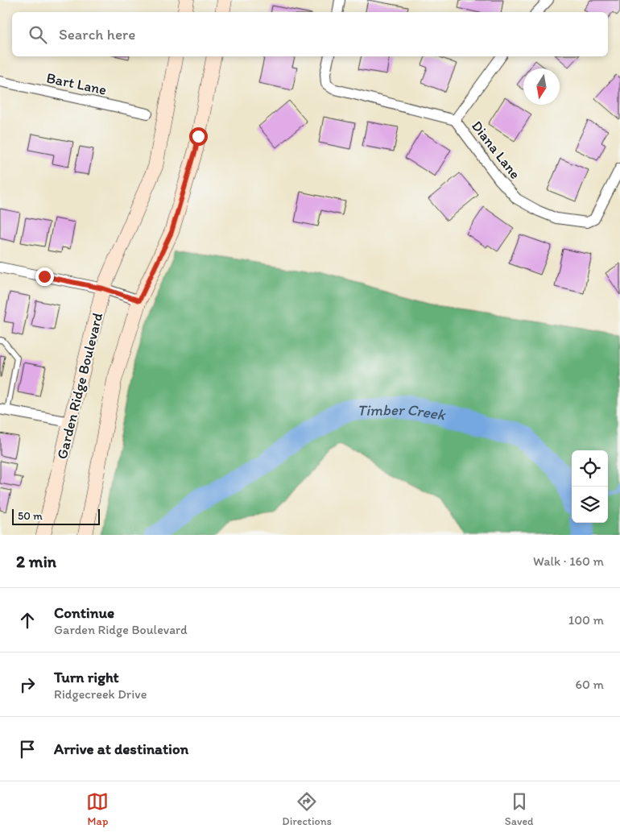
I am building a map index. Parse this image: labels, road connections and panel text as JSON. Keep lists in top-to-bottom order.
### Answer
{
  "streets": {
    "main road": ["Garden Ridge Boulevard"],
    "street": ["Bart Lane", "Diana Lane"]
  },
  "water": ["Timber Creek"],
  "scale_bar": "50 m",
  "north": "bottom",
  "page": {
    "search": "Search here",
    "scale": "50 m",
    "heading": ["2 min", "Walk · 160 m"],
    "list": [
      ["Continue", "Garden Ridge Boulevard", "100 m"],
      ["Turn right", "Ridgecreek Drive", "60 m"],
      "Arrive at destination"
    ],
    "nav": ["Map", "Directions", "Saved"]
  }
}
